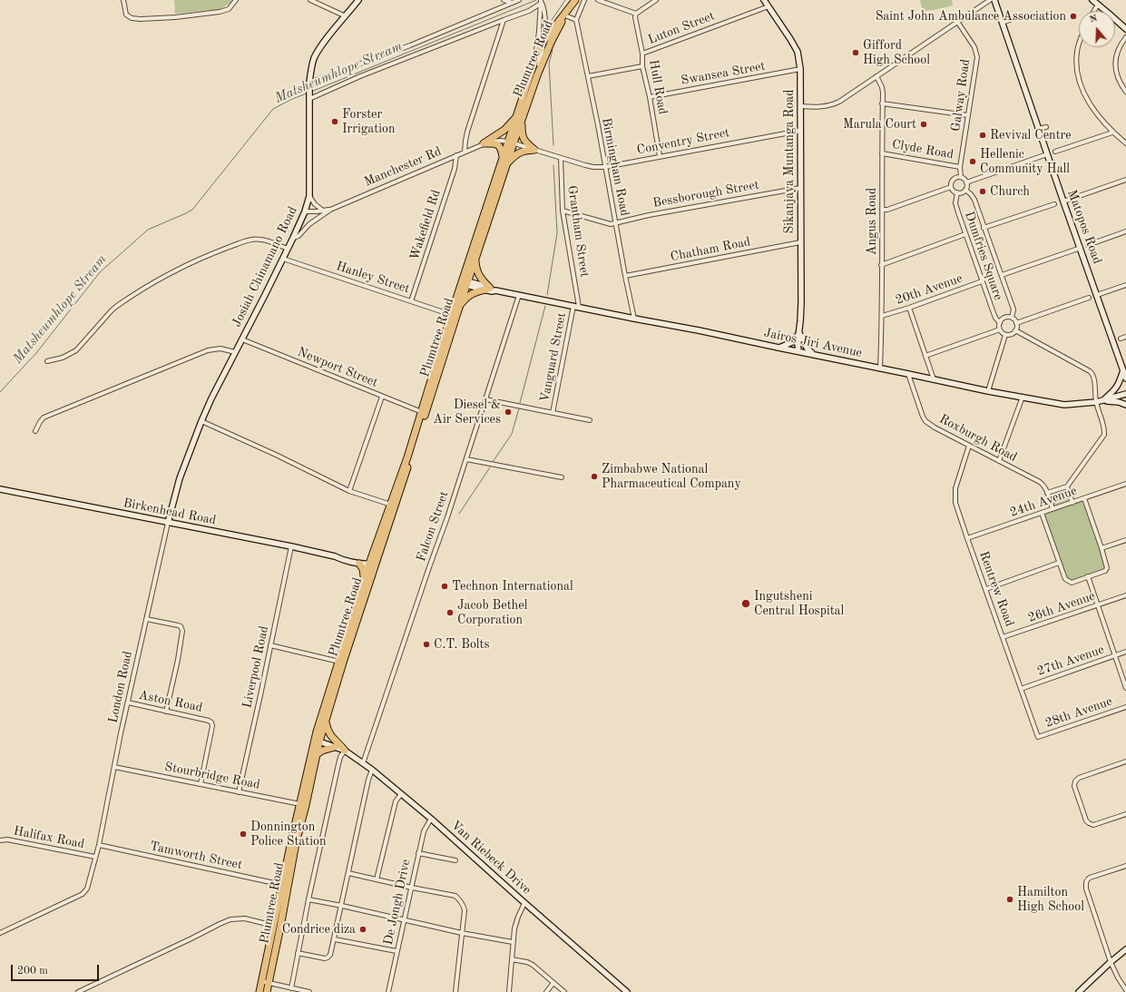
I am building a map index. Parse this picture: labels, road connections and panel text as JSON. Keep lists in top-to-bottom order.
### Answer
{
  "streets": {
    "highway": ["Plumtree Road"],
    "street": [
      "Luton Street",
      "Swansea Street",
      "Hull Road",
      "Galway Road",
      "Conventry Street",
      "Clyde Road",
      "Sikanjaya Muntanga Road",
      "Manchester Rd",
      "Birmingham Road",
      "Bessborough Street",
      "Angus Road",
      "Wakefield Rd",
      "Matopos Road",
      "Grantham Street",
      "Chatham Road",
      "Dumfries Square",
      "Josiah Chinamano Road",
      "Hanley Street",
      "20th Avenue",
      "Jairos Jiri Avenue",
      "Vanguard Street",
      "Newport Street",
      "Roxburgh Road",
      "24th Avenue",
      "Birkenhead Road",
      "Falcon Street",
      "Rentrew Road",
      "26th Avenue",
      "27th Avenue",
      "Liverpool Road",
      "London Road",
      "Aston Road",
      "28th Avenue",
      "Stourbridge Road",
      "Halifax Road",
      "Tamworth Street",
      "Van Riebeck Drive",
      "De Jongh Drive"
    ]
  },
  "crossings": [
    ["Luton Street", "Hull Road"],
    ["Luton Street", "Sikanjaya Muntanga Road"],
    ["Plumtree Road", "Conventry Street"],
    ["Plumtree Road", "Hanley Street"],
    ["Plumtree Road", "Jairos Jiri Avenue"],
    ["Plumtree Road", "Newport Street"],
    ["Plumtree Road", "Birkenhead Road"],
    ["Plumtree Road", "Stourbridge Road"],
    ["Plumtree Road", "Tamworth Street"],
    ["Plumtree Road", "Van Riebeck Drive"],
    ["Swansea Street", "Hull Road"],
    ["Swansea Street", "Sikanjaya Muntanga Road"],
    ["Hull Road", "Conventry Street"],
    ["Galway Road", "Clyde Road"],
    ["Galway Road", "Dumfries Square"],
    ["Conventry Street", "Sikanjaya Muntanga Road"],
    ["Conventry Street", "Manchester Rd"],
    ["Conventry Street", "Birmingham Road"],
    ["Conventry Street", "Grantham Street"],
    ["Clyde Road", "Angus Road"],
    ["Sikanjaya Muntanga Road", "Bessborough Street"],
    ["Sikanjaya Muntanga Road", "Chatham Road"],
    ["Sikanjaya Muntanga Road", "Jairos Jiri Avenue"],
    ["Manchester Rd", "Wakefield Rd"],
    ["Birmingham Road", "Bessborough Street"],
    ["Birmingham Road", "Chatham Road"],
    ["Birmingham Road", "Jairos Jiri Avenue"],
    ["Angus Road", "20th Avenue"],
    ["Angus Road", "Jairos Jiri Avenue"],
    ["Wakefield Rd", "Hanley Street"],
    ["Grantham Street", "Jairos Jiri Avenue"],
    ["Grantham Street", "Vanguard Street"],
    ["Dumfries Square", "20th Avenue"],
    ["Josiah Chinamano Road", "Hanley Street"],
    ["Josiah Chinamano Road", "Newport Street"],
    ["Josiah Chinamano Road", "Birkenhead Road"],
    ["Josiah Chinamano Road", "London Road"],
    ["Jairos Jiri Avenue", "Vanguard Street"],
    ["Jairos Jiri Avenue", "Roxburgh Road"],
    ["Jairos Jiri Avenue", "Falcon Street"],
    ["Roxburgh Road", "24th Avenue"],
    ["Roxburgh Road", "Rentrew Road"],
    ["24th Avenue", "Rentrew Road"],
    ["Birkenhead Road", "Liverpool Road"],
    ["Birkenhead Road", "London Road"],
    ["Falcon Street", "Van Riebeck Drive"],
    ["Rentrew Road", "26th Avenue"],
    ["Rentrew Road", "27th Avenue"],
    ["Rentrew Road", "28th Avenue"],
    ["Liverpool Road", "Stourbridge Road"],
    ["London Road", "Aston Road"],
    ["London Road", "Stourbridge Road"],
    ["London Road", "Halifax Road"],
    ["London Road", "Tamworth Street"],
    ["Aston Road", "Stourbridge Road"],
    ["Van Riebeck Drive", "De Jongh Drive"]
  ],
  "water": ["Matsheumhlope Stream"],
  "places": [
    "Saint John Ambulance Association",
    "Gifford High School",
    "Forster Irrigation",
    "Marula Court",
    "Revival Centre",
    "Hellenic Community Hall",
    "Church",
    "Diesel & Air Services",
    "Zimbabwe National Pharmaceutical Company",
    "Technon International",
    "Ingutsheni Central Hospital",
    "Jacob Bethel Corporation",
    "C.T. Bolts",
    "Donnington Police Station",
    "Hamilton High School",
    "Condrice diza"
  ],
  "scale_bar": "200 m",
  "north": "top"
}
